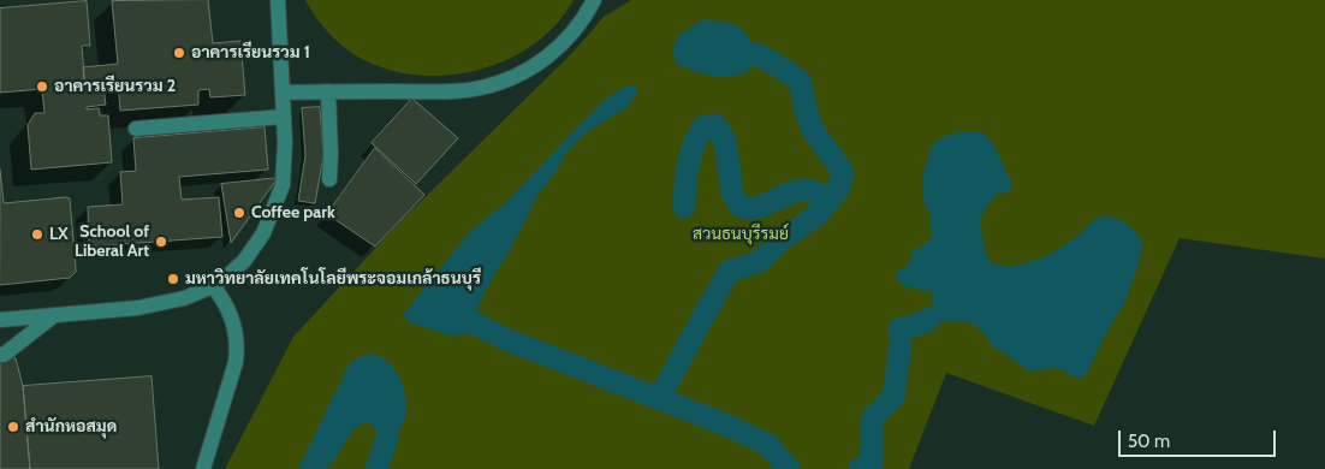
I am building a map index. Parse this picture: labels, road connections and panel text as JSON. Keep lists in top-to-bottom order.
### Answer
{
  "parks": ["สวนธนบุรีรมย์"],
  "places": [
    "อาคารเรียนรวม 1",
    "อาคารเรียนรวม 2",
    "Coffee park",
    "LX",
    "School of Liberal Art",
    "มหาวิทยาลัยเทคโนโลยีพระจอมเกล้าธนบุรี",
    "สำนักหอสมุด"
  ],
  "scale_bar": "50 m"
}
